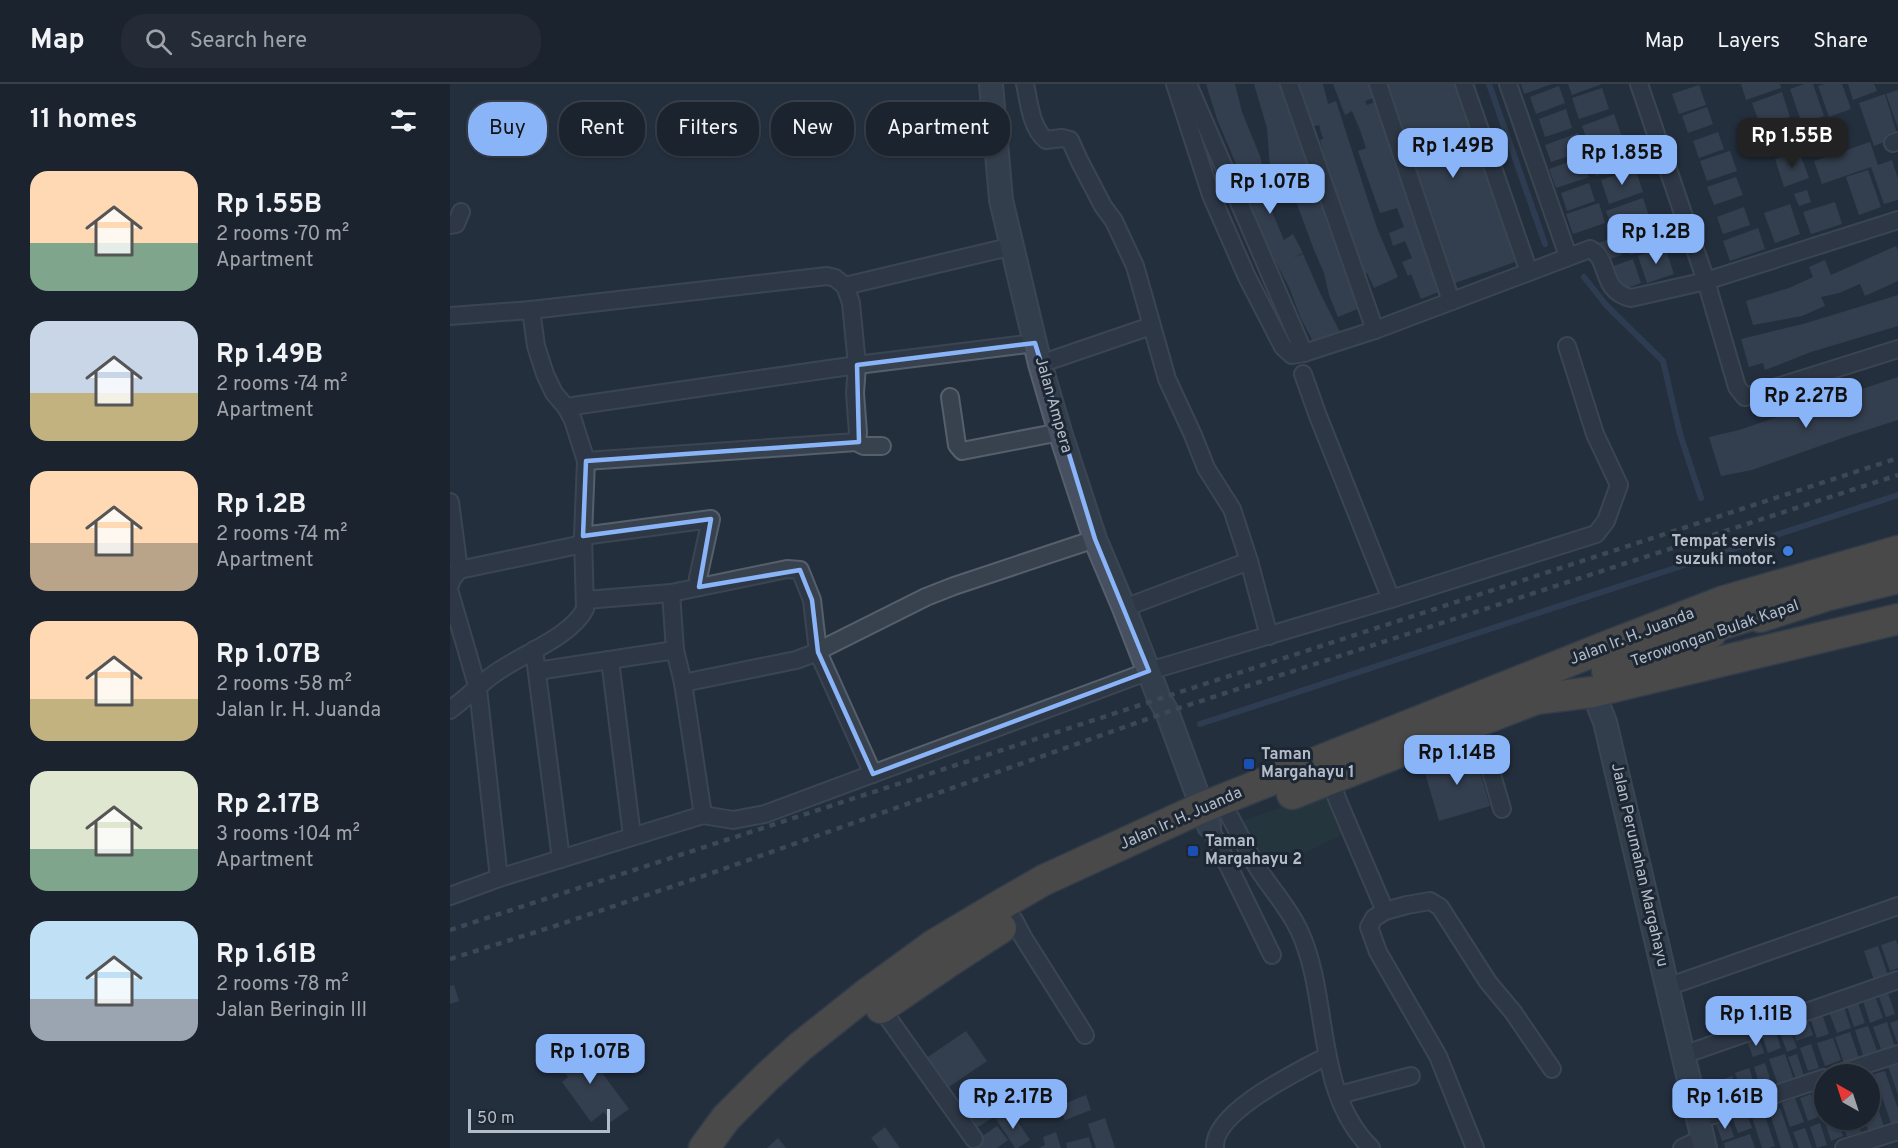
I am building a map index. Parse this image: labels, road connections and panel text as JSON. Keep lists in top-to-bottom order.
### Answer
{
  "streets": {
    "highway": ["Terowongan Bulak Kapal", "Jalan Ir. H. Juanda"],
    "street": ["Jalan Ampera", "Jalan Perumahan Margahayu"]
  },
  "crossings": [
    ["Jalan Ampera", "Jalan Ir. H. Juanda"],
    ["Terowongan Bulak Kapal", "Jalan Ir. H. Juanda"],
    ["Jalan Ir. H. Juanda", "Jalan Perumahan Margahayu"]
  ],
  "places": {
    "other": ["Tempat servis suzuki motor."],
    "transit": ["Taman Margahayu 1", "Taman Margahayu 2"]
  },
  "scale_bar": "50 m",
  "north": "top left",
  "page": {
    "header": "Map",
    "search": "Search here",
    "nav": ["Map", "Layers", "Share"],
    "heading": "11 homes",
    "chip": [
      "Buy",
      "Rent",
      "Filters",
      "New",
      "Apartment"
    ],
    "price": [
      "Rp 1.55B",
      "Rp 1.49B",
      "Rp 1.85B",
      "Rp 1.07B",
      "Rp 1.2B",
      "Rp 2.27B",
      "Rp 1.14B",
      "Rp 1.11B",
      "Rp 1.07B",
      "Rp 2.17B",
      "Rp 1.61B"
    ],
    "list": [
      {
        "name": "Rp 1.55B",
        "note": "2 rooms · 70 m² · Apartment"
      },
      {
        "name": "Rp 1.49B",
        "note": "2 rooms · 74 m² · Apartment"
      },
      {
        "name": "Rp 1.2B",
        "note": "2 rooms · 74 m² · Apartment"
      },
      {
        "name": "Rp 1.07B",
        "note": "2 rooms · 58 m² · Jalan Ir. H. Juanda"
      },
      {
        "name": "Rp 2.17B",
        "note": "3 rooms · 104 m² · Apartment"
      },
      {
        "name": "Rp 1.61B",
        "note": "2 rooms · 78 m² · Jalan Beringin III"
      }
    ],
    "scale": "50 m"
  }
}
